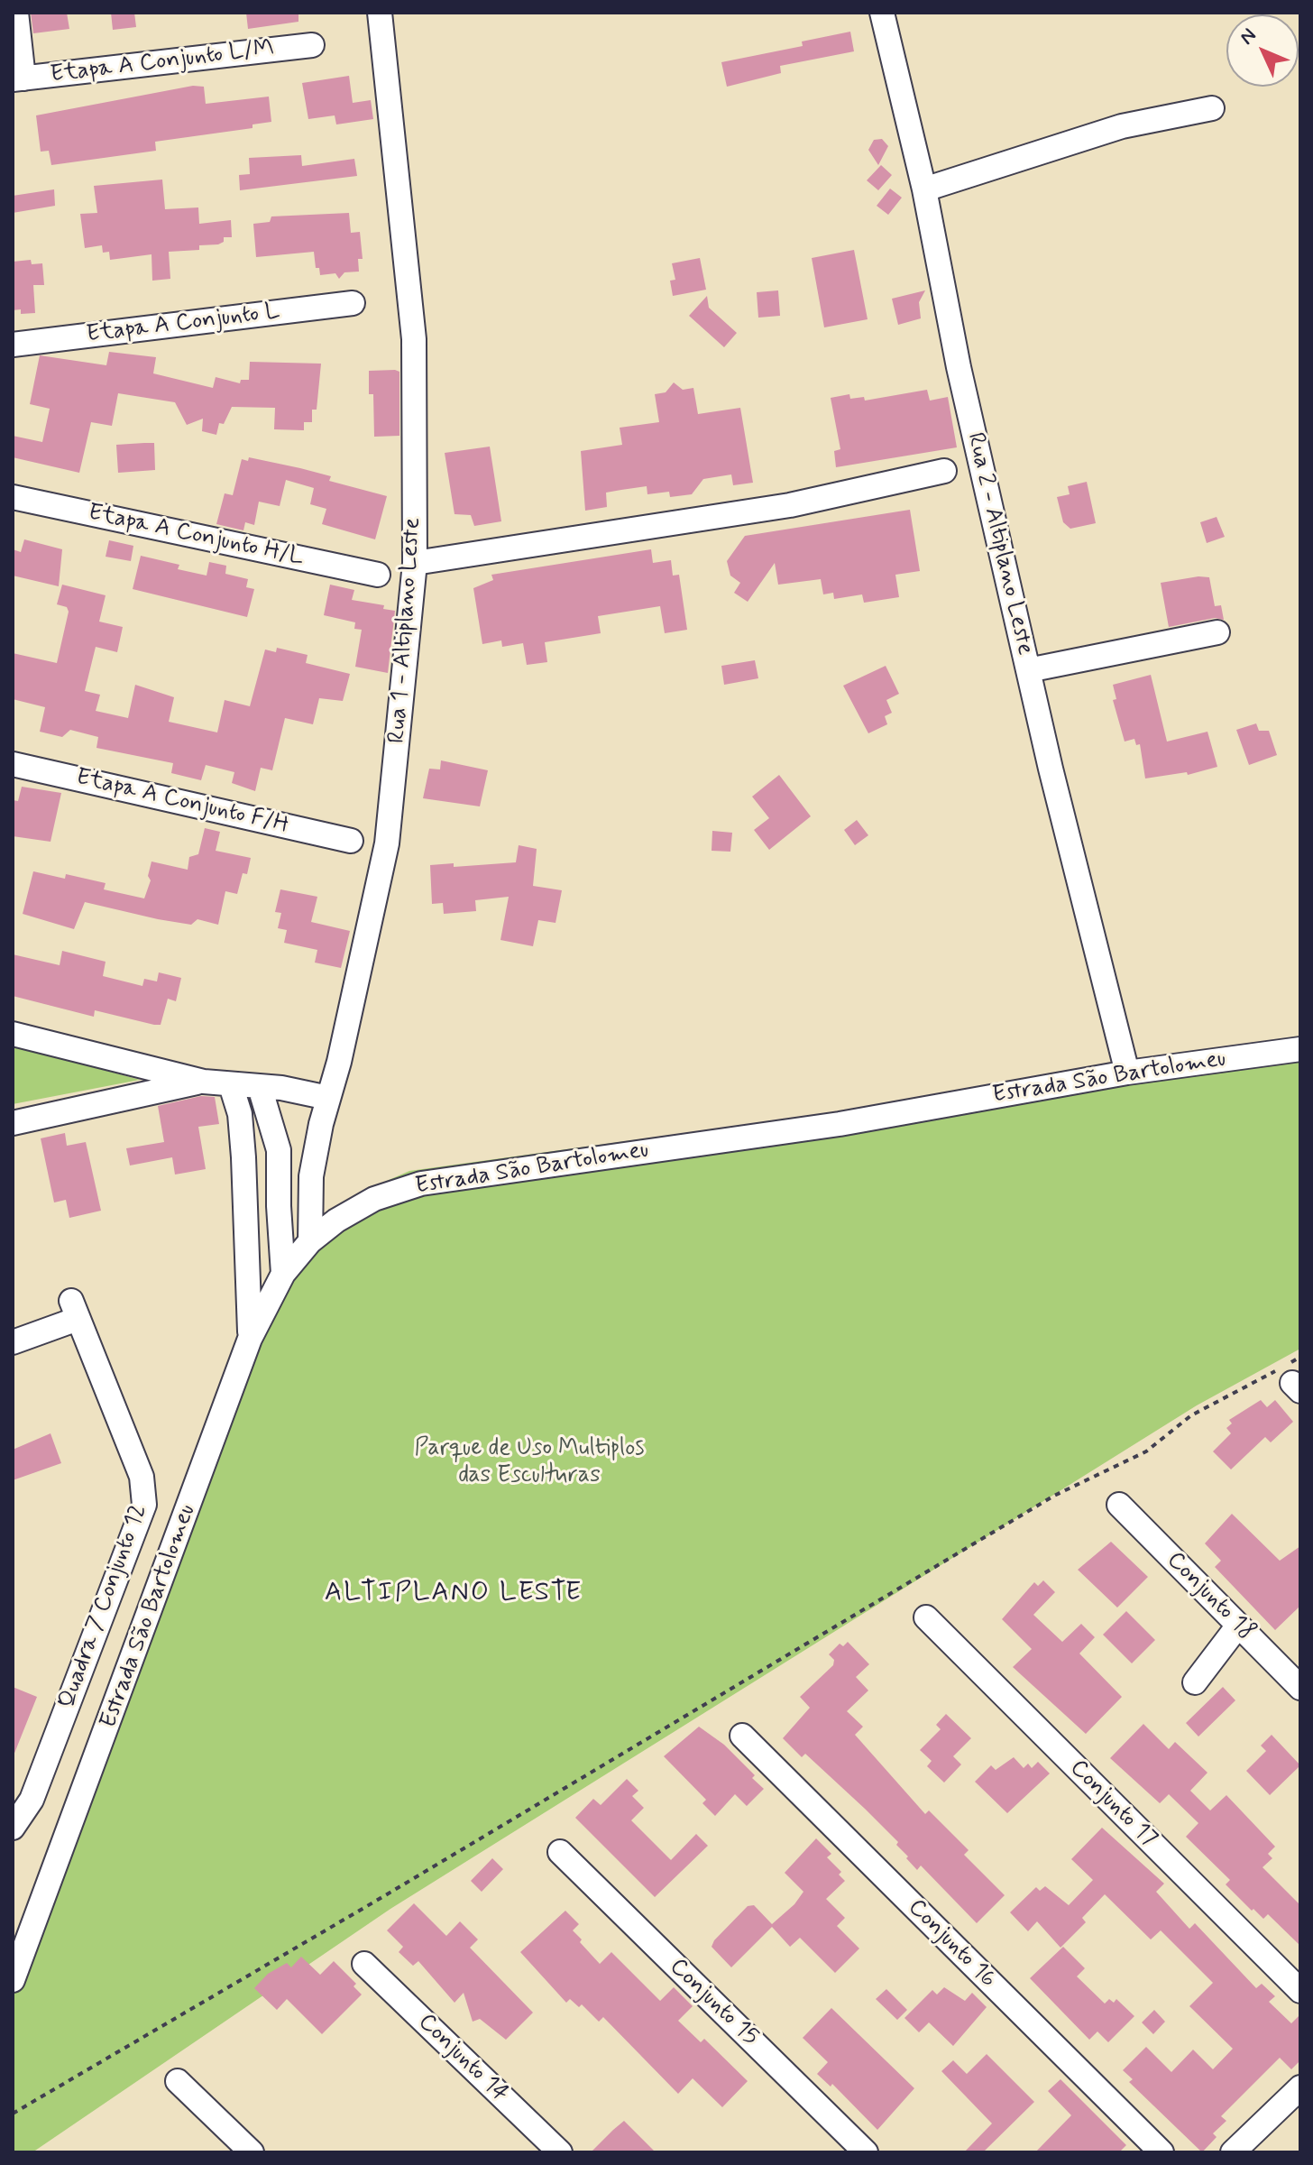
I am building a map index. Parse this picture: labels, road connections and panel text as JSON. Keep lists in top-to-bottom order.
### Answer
{
  "streets": {
    "street": [
      "Etapa A Conjunto L/M",
      "Etapa A Conjunto L",
      "Etapa A Conjunto H/L",
      "Rua 2 - Altiplano Leste",
      "Rua 1 - Altiplano Leste",
      "Etapa A Conjunto F/H",
      "Estrada São Bartolomeu",
      "Conjunto 18",
      "Quadra 7 Conjunto 12",
      "Conjunto 17",
      "Conjunto 16",
      "Conjunto 15",
      "Conjunto 14"
    ]
  },
  "crossings": [
    ["Rua 2 - Altiplano Leste", "Estrada São Bartolomeu"],
    ["Rua 1 - Altiplano Leste", "Estrada São Bartolomeu"]
  ],
  "districts": ["ALTIPLANO LESTE"],
  "parks": ["Parque de Uso Multiplos das Esculturas"],
  "north": "top left"
}
